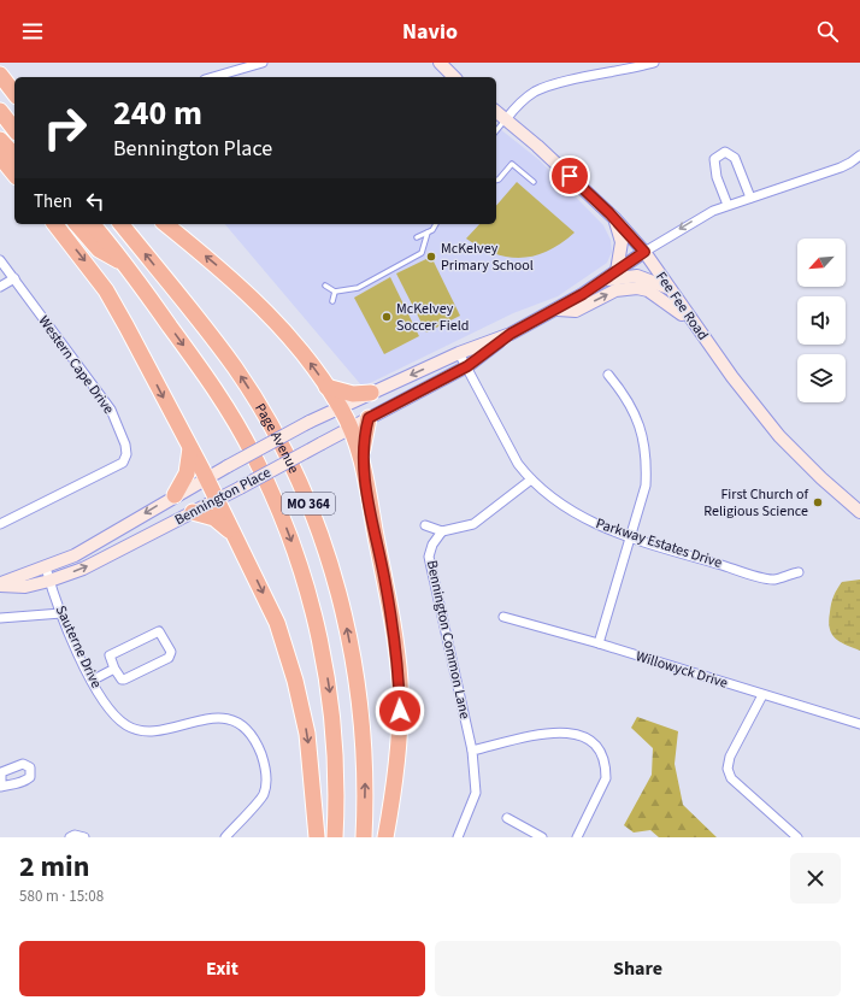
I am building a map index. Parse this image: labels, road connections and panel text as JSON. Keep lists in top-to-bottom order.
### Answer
{
  "streets": {
    "highway": ["Page Avenue", "MO 364"],
    "main road": ["Fee Fee Road", "Bennington Place"],
    "street": [
      "Western Cape Drive",
      "Parkway Estates Drive",
      "Bennington Common Lane",
      "Sauterne Drive",
      "Willowyck Drive"
    ]
  },
  "crossings": [
    ["Fee Fee Road", "Bennington Place"],
    ["Bennington Place", "Parkway Estates Drive"],
    ["Bennington Place", "Sauterne Drive"]
  ],
  "places": ["McKelvey Primary School", "McKelvey Soccer Field", "First Church of Religious Science"],
  "north": "bottom left",
  "page": {
    "header": "Navio",
    "turn": ["240 m", "Bennington Place"],
    "then": "Then",
    "heading": ["2 min", "580 m · 15:08"],
    "buttons": ["Exit", "Share"]
  }
}
